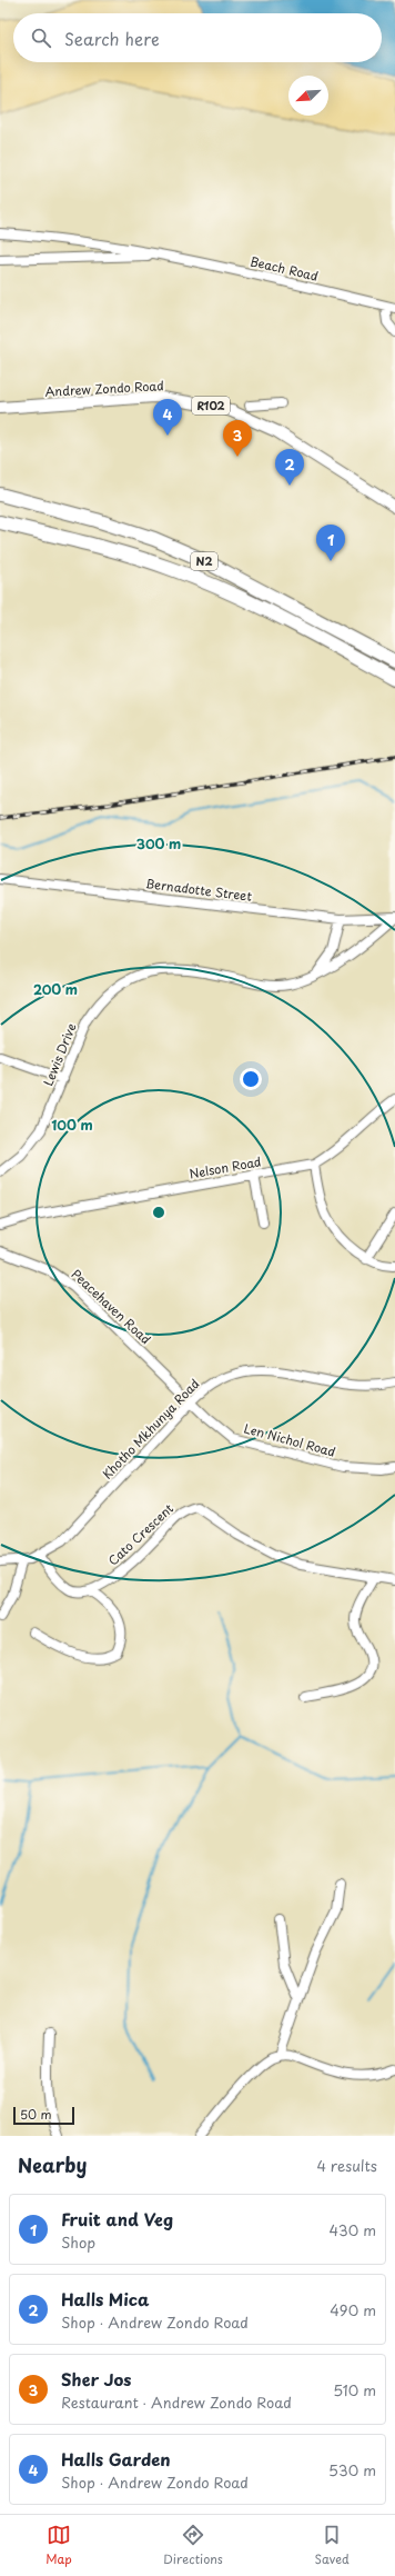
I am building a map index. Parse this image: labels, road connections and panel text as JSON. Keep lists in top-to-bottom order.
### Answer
{
  "streets": {
    "highway": ["N2"],
    "main road": ["Andrew Zondo Road", "R102"],
    "street": [
      "Beach Road",
      "Bernadotte Street",
      "Lewis Drive",
      "Nelson Road",
      "Peacehaven Road",
      "Khotho Mkhunya Road",
      "Len Nichol Road",
      "Cato Crescent"
    ]
  },
  "crossings": [
    ["Bernadotte Street", "Lewis Drive"],
    ["Peacehaven Road", "Khotho Mkhunya Road"],
    ["Peacehaven Road", "Len Nichol Road"],
    ["Khotho Mkhunya Road", "Len Nichol Road"]
  ],
  "scale_bar": "50 m",
  "north": "bottom left",
  "page": {
    "search": "Search here",
    "pins": [
      "4",
      "3",
      "2",
      "1"
    ],
    "scale": "50 m",
    "heading": ["Nearby", "4 results"],
    "list": [
      {
        "mark": "1",
        "name": "Fruit and Veg",
        "note": "Shop",
        "value": "430 m"
      },
      {
        "mark": "2",
        "name": "Halls Mica",
        "note": "Shop · Andrew Zondo Road",
        "value": "490 m"
      },
      {
        "mark": "3",
        "name": "Sher Jos",
        "note": "Restaurant · Andrew Zondo Road",
        "value": "510 m"
      },
      {
        "mark": "4",
        "name": "Halls Garden",
        "note": "Shop · Andrew Zondo Road",
        "value": "530 m"
      }
    ],
    "nav": ["Map", "Directions", "Saved"]
  },
  "rings": ["300 m", "200 m", "100 m"]
}
